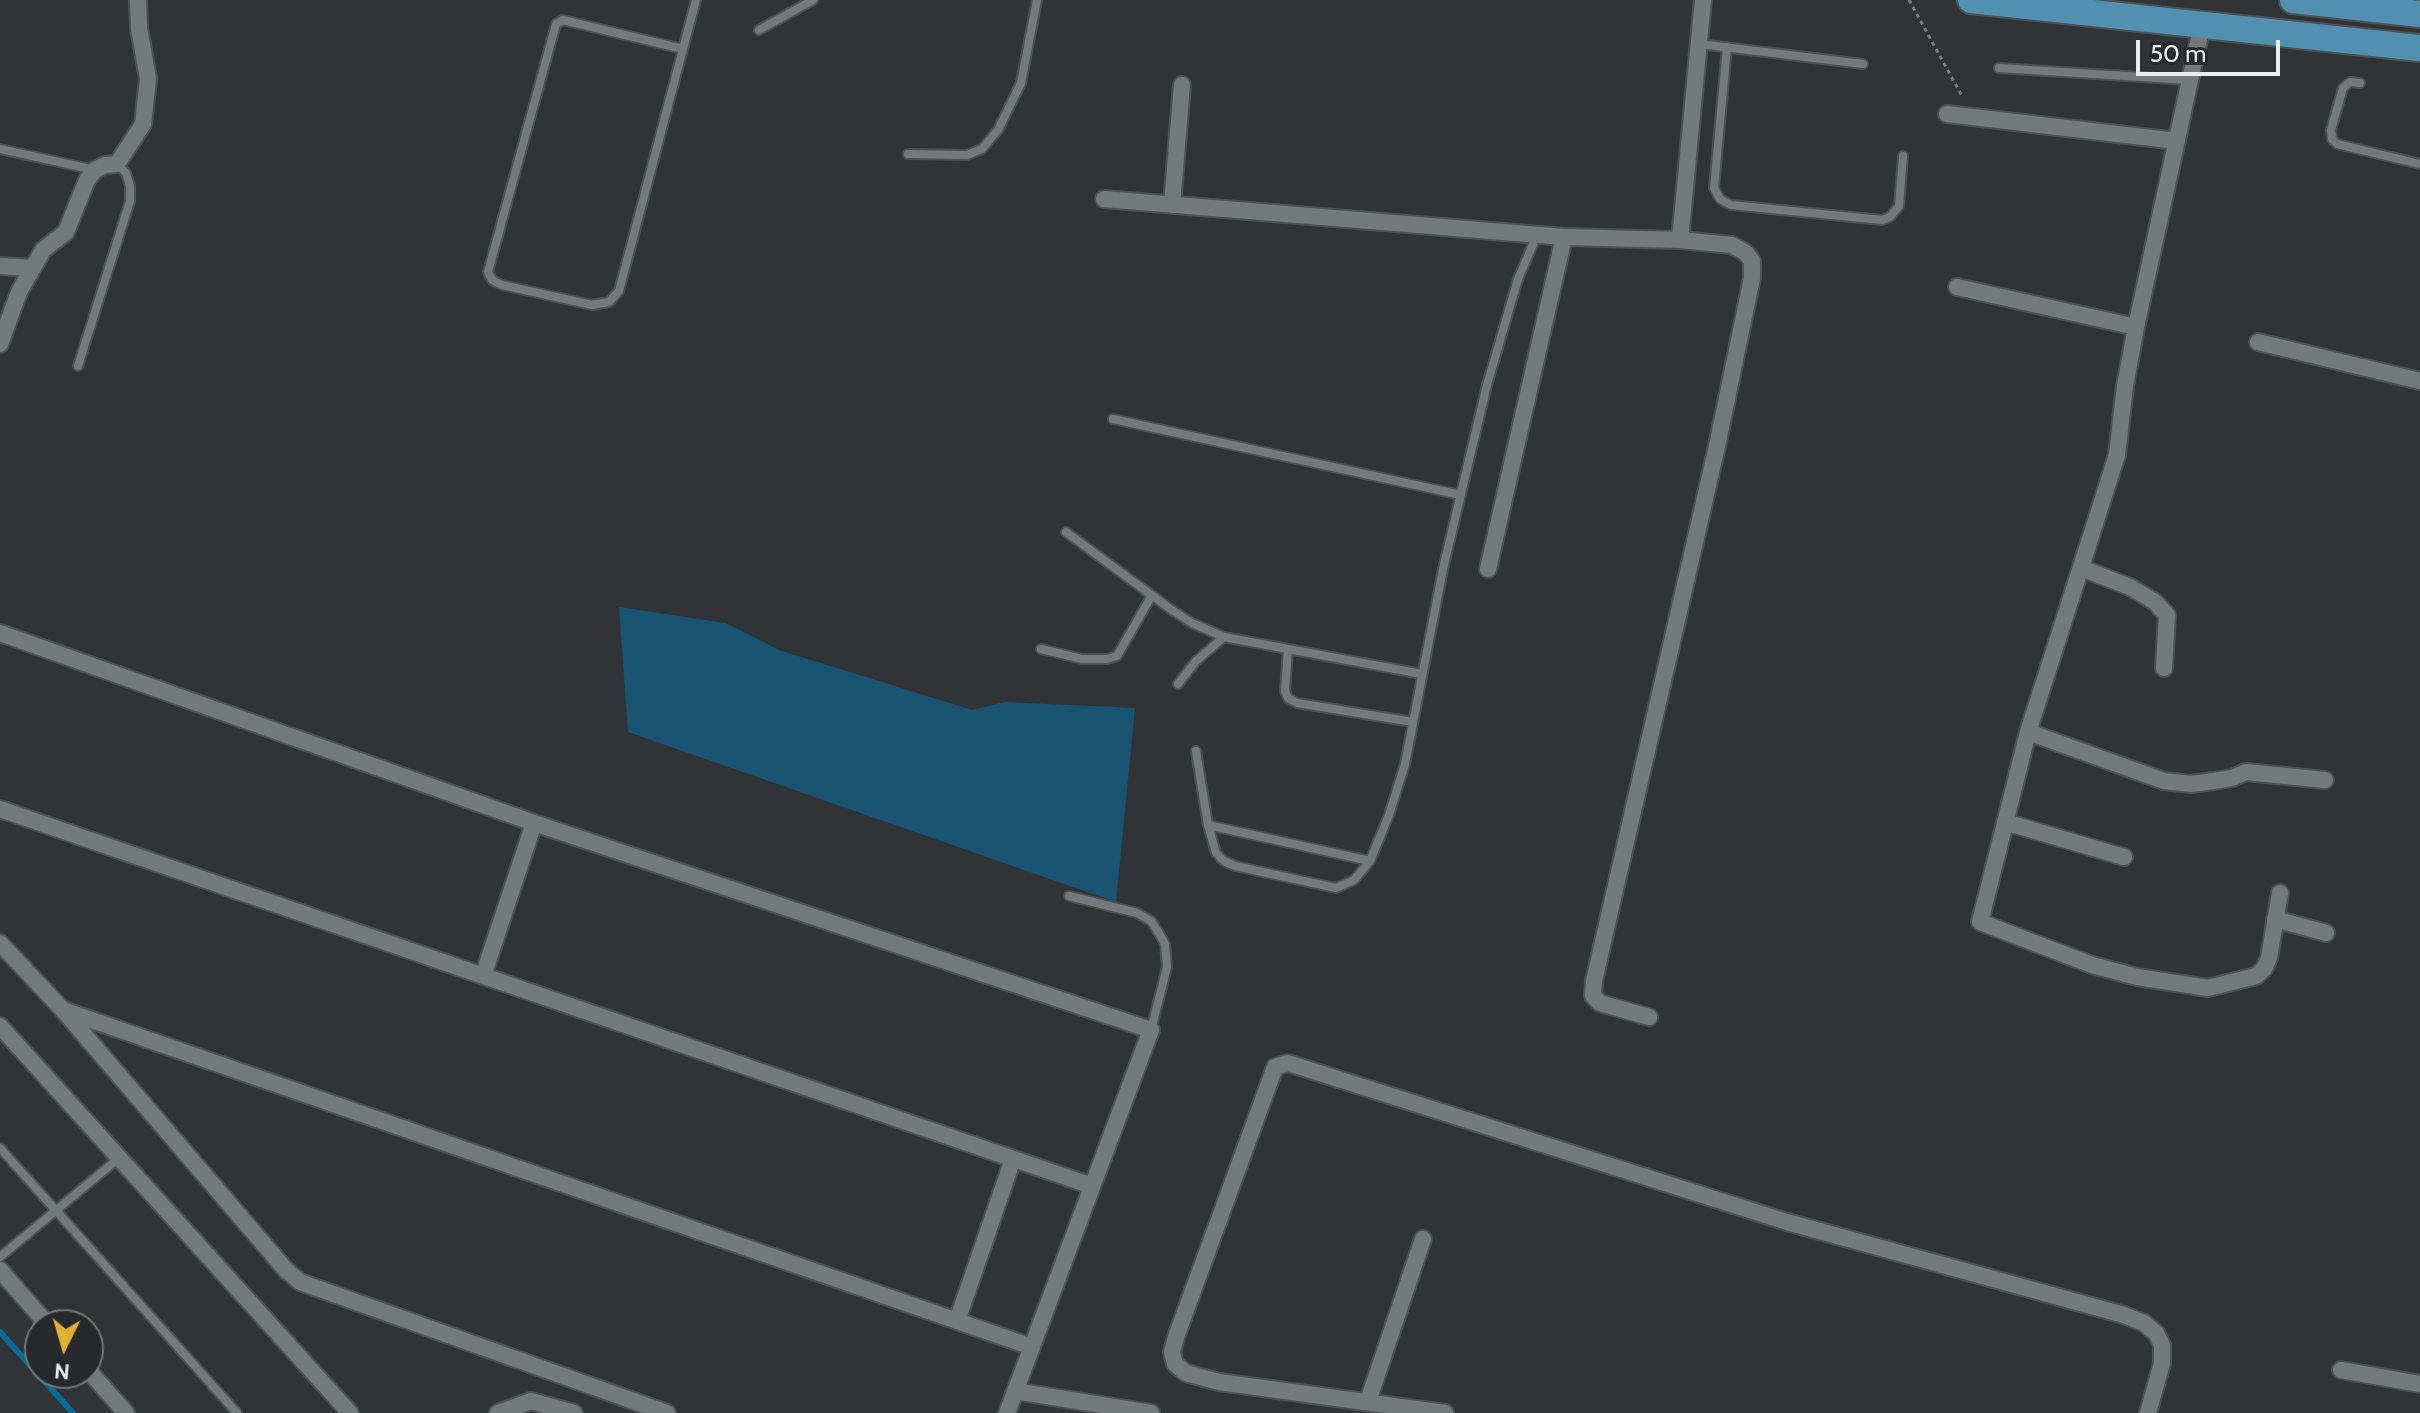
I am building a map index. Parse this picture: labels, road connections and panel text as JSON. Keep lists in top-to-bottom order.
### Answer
{
  "scale_bar": "50 m",
  "north": "bottom"
}
